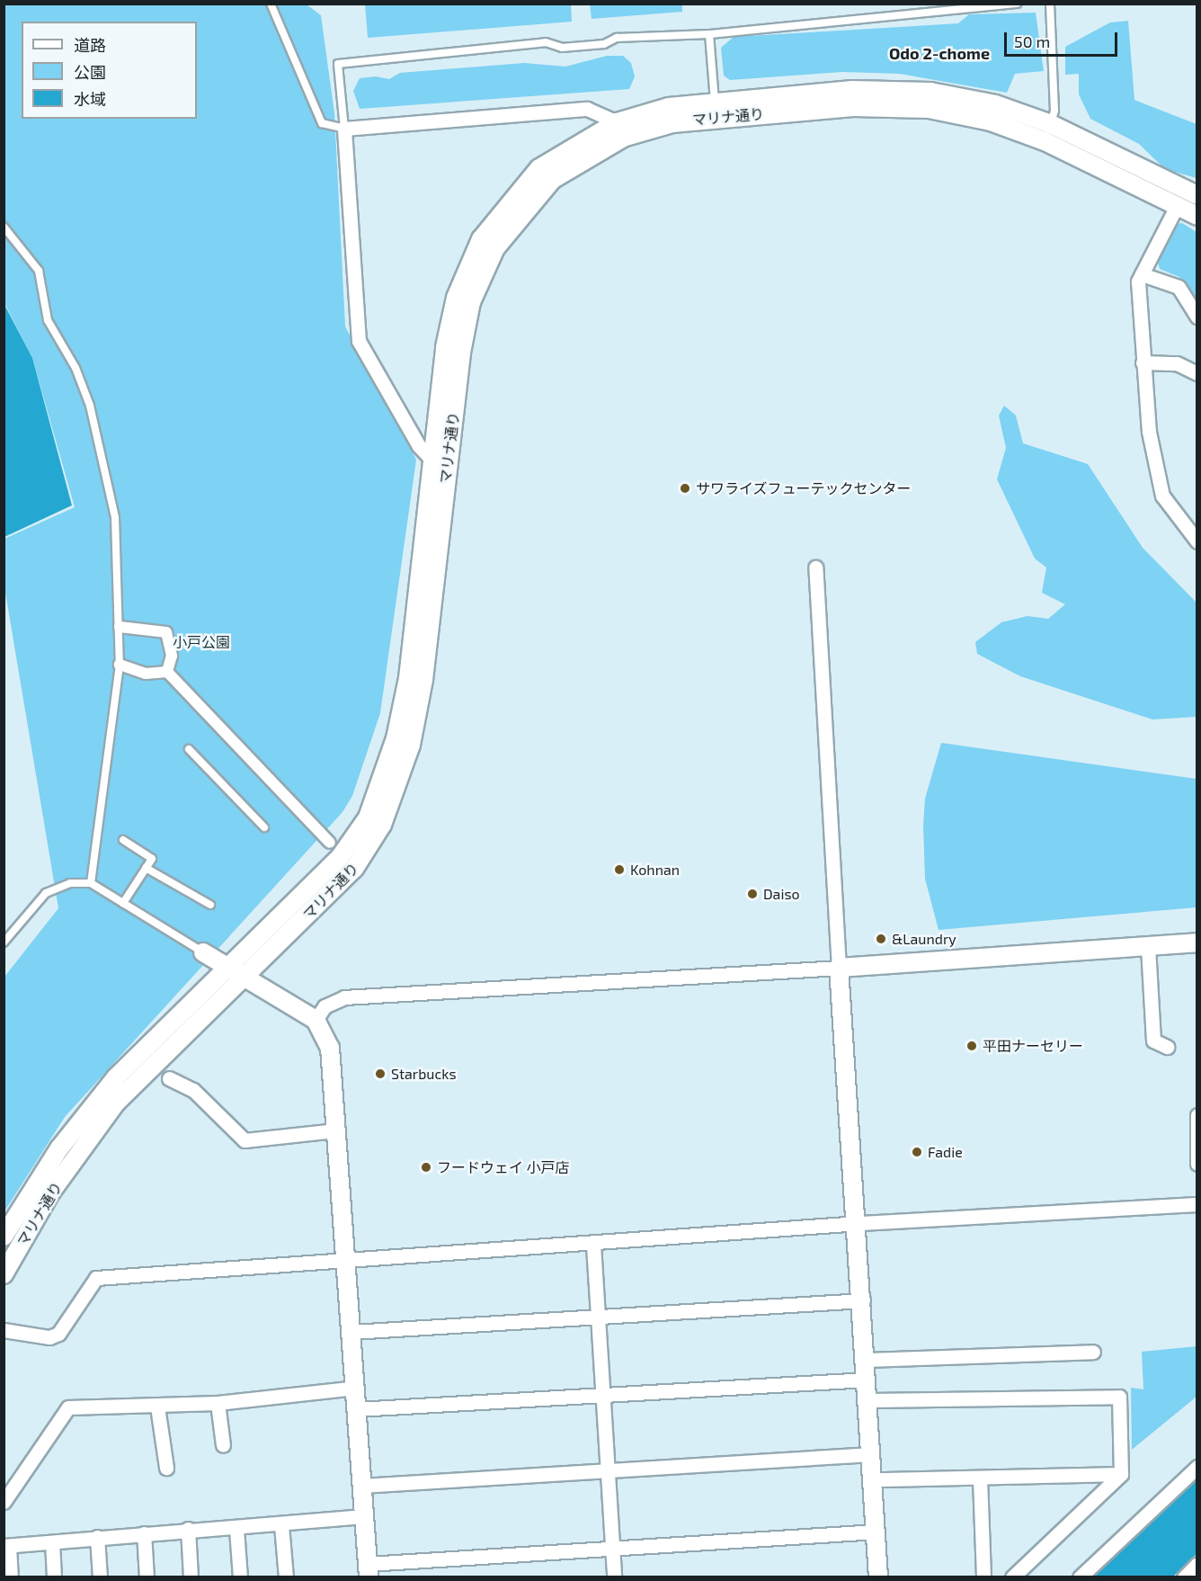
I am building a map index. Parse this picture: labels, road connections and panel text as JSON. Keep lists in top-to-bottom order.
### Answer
{
  "streets": {
    "street": ["マリナ通り"]
  },
  "districts": ["Odo 2-chome"],
  "parks": ["小戸公園"],
  "places": [
    "サワライズフューテックセンター",
    "Kohnan",
    "Daiso",
    "&Laundry",
    "平田ナーセリー",
    "Starbucks",
    "Fadie",
    "フードウェイ 小戸店"
  ],
  "legend": ["道路", "公園", "水域"],
  "scale_bar": "50 m"
}
